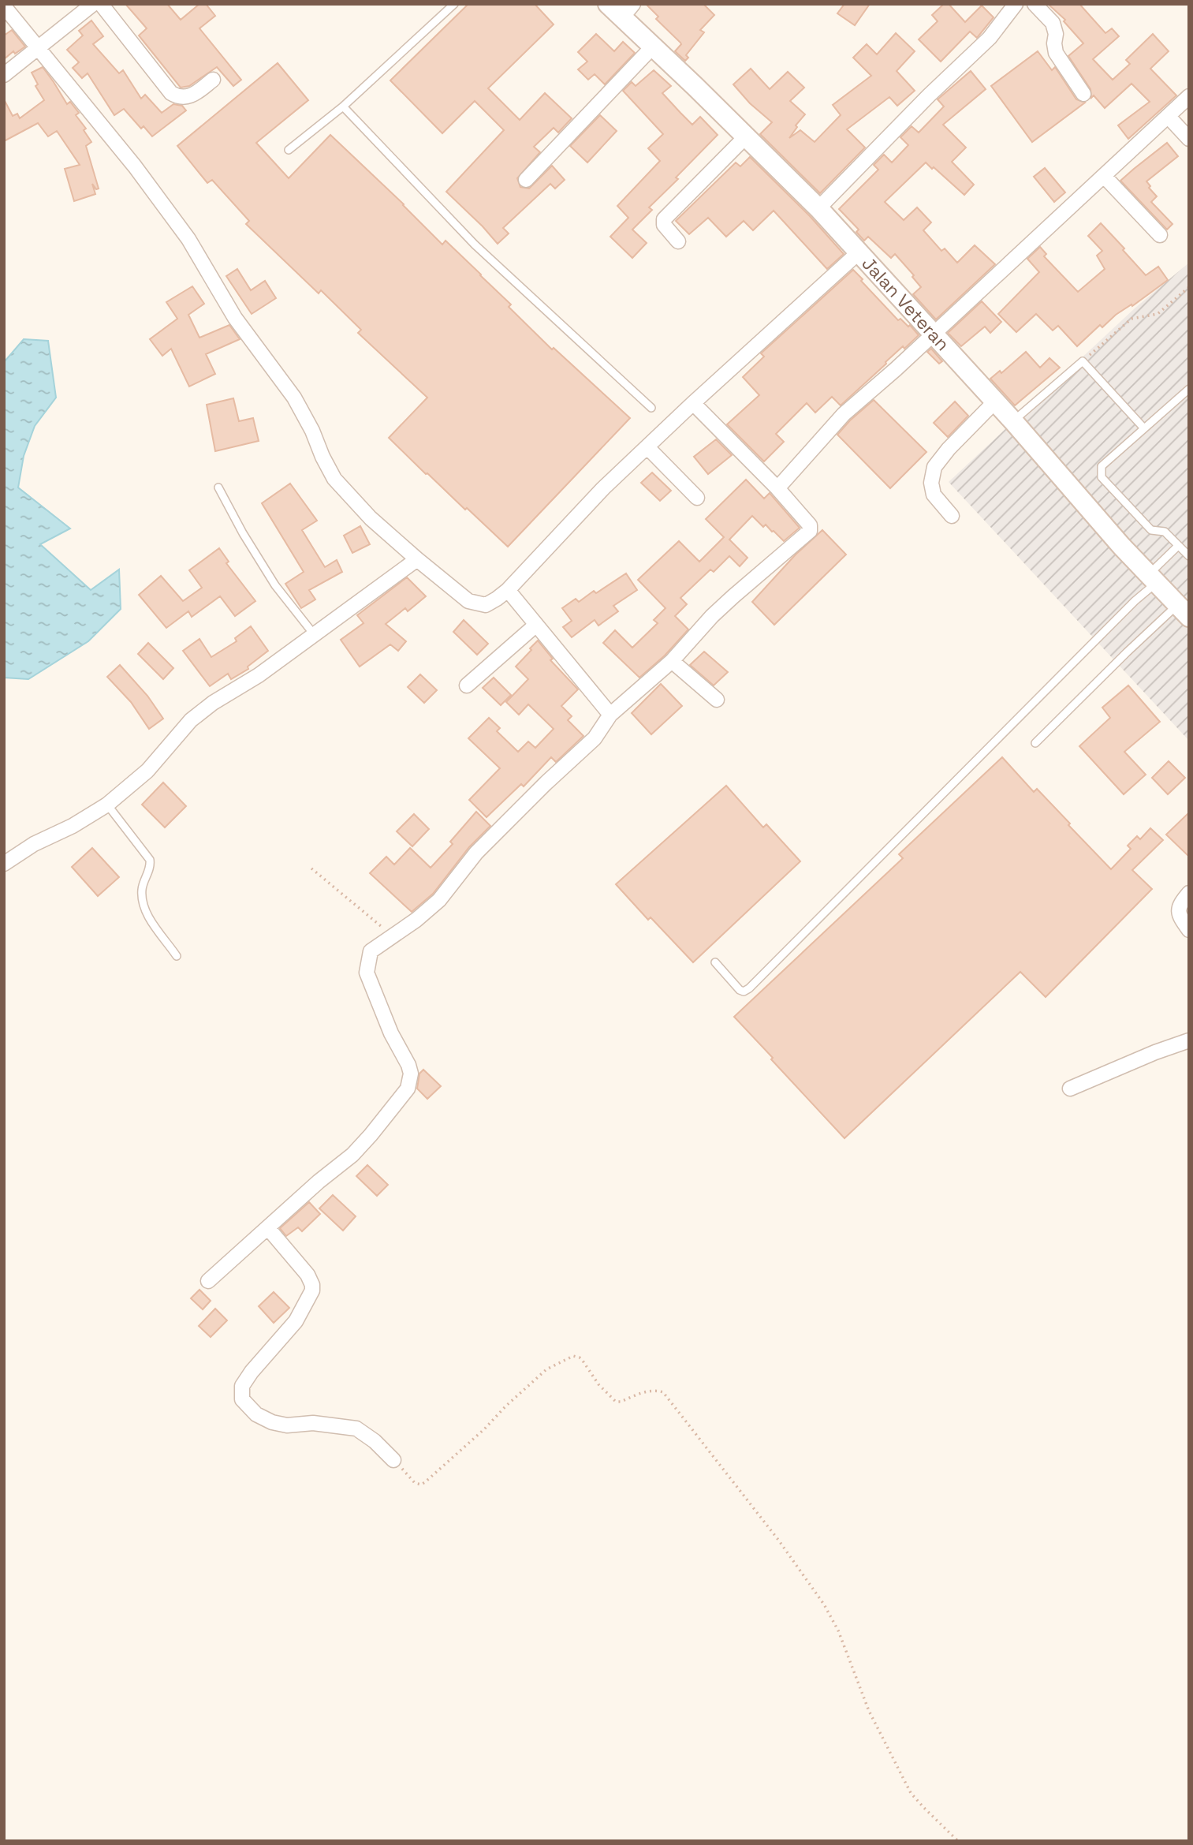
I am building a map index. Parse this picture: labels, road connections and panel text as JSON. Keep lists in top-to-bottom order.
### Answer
{
  "streets": {
    "main road": ["Jalan Veteran"]
  }
}
